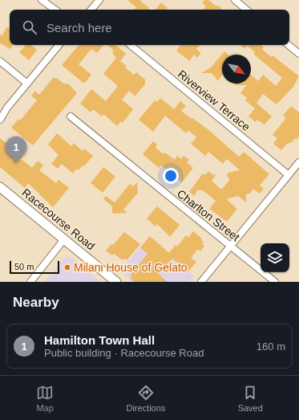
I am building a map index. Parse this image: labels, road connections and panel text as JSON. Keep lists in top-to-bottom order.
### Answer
{
  "streets": {
    "street": ["Riverview Terrace", "Charlton Street", "Racecourse Road"]
  },
  "places": ["Milani House of Gelato"],
  "scale_bar": "50 m",
  "north": "bottom right",
  "page": {
    "search": "Search here",
    "pins": "1",
    "scale": "50 m",
    "heading": "Nearby",
    "list": [
      {
        "mark": "1",
        "name": "Hamilton Town Hall",
        "note": "Public building · Racecourse Road",
        "value": "160 m"
      }
    ],
    "nav": ["Map", "Directions", "Saved"]
  }
}
